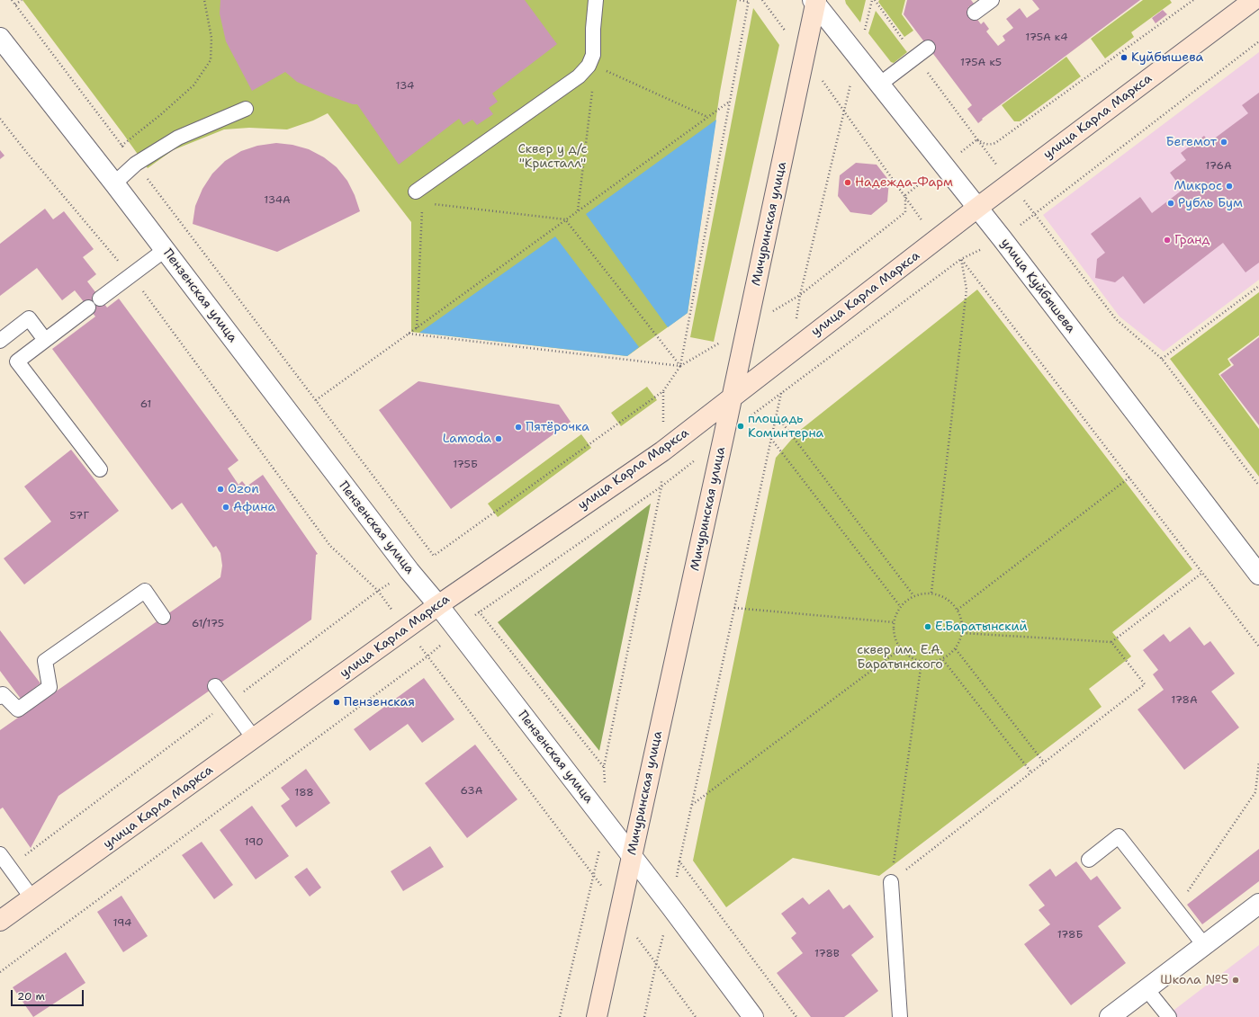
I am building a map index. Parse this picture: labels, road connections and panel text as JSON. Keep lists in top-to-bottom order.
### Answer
{
  "streets": {
    "main road": ["улица Карла Маркса", "Мичуринская улица"],
    "street": ["улица Куйбышева", "Пензенская улица"]
  },
  "crossings": [
    ["улица Карла Маркса", "Мичуринская улица"],
    ["улица Карла Маркса", "улица Куйбышева"],
    ["улица Карла Маркса", "Пензенская улица"],
    ["Мичуринская улица", "улица Куйбышева"],
    ["Мичуринская улица", "Пензенская улица"]
  ],
  "parks": ["Сквер у д/с \"Кристалл\"", "сквер им. Е.А. Баратынского"],
  "places": [
    "Куйбышева",
    "Бегемот",
    "Надежда-Фарм",
    "Микрос",
    "Рубль Бум",
    "Гранд",
    "площадь Коминтерна",
    "Пятёрочка",
    "Lamoda",
    "Ozon",
    "Афина",
    "Е.Баратынский",
    "Пензенская",
    "Школа №5"
  ],
  "house_numbers": [
    "175А к4",
    "175А к5",
    "134",
    "176А",
    "134А",
    "61",
    "175Б",
    "57Г",
    "61/175",
    "178А",
    "63А",
    "188",
    "190",
    "194",
    "178Б",
    "178В"
  ],
  "scale_bar": "20 m"
}
